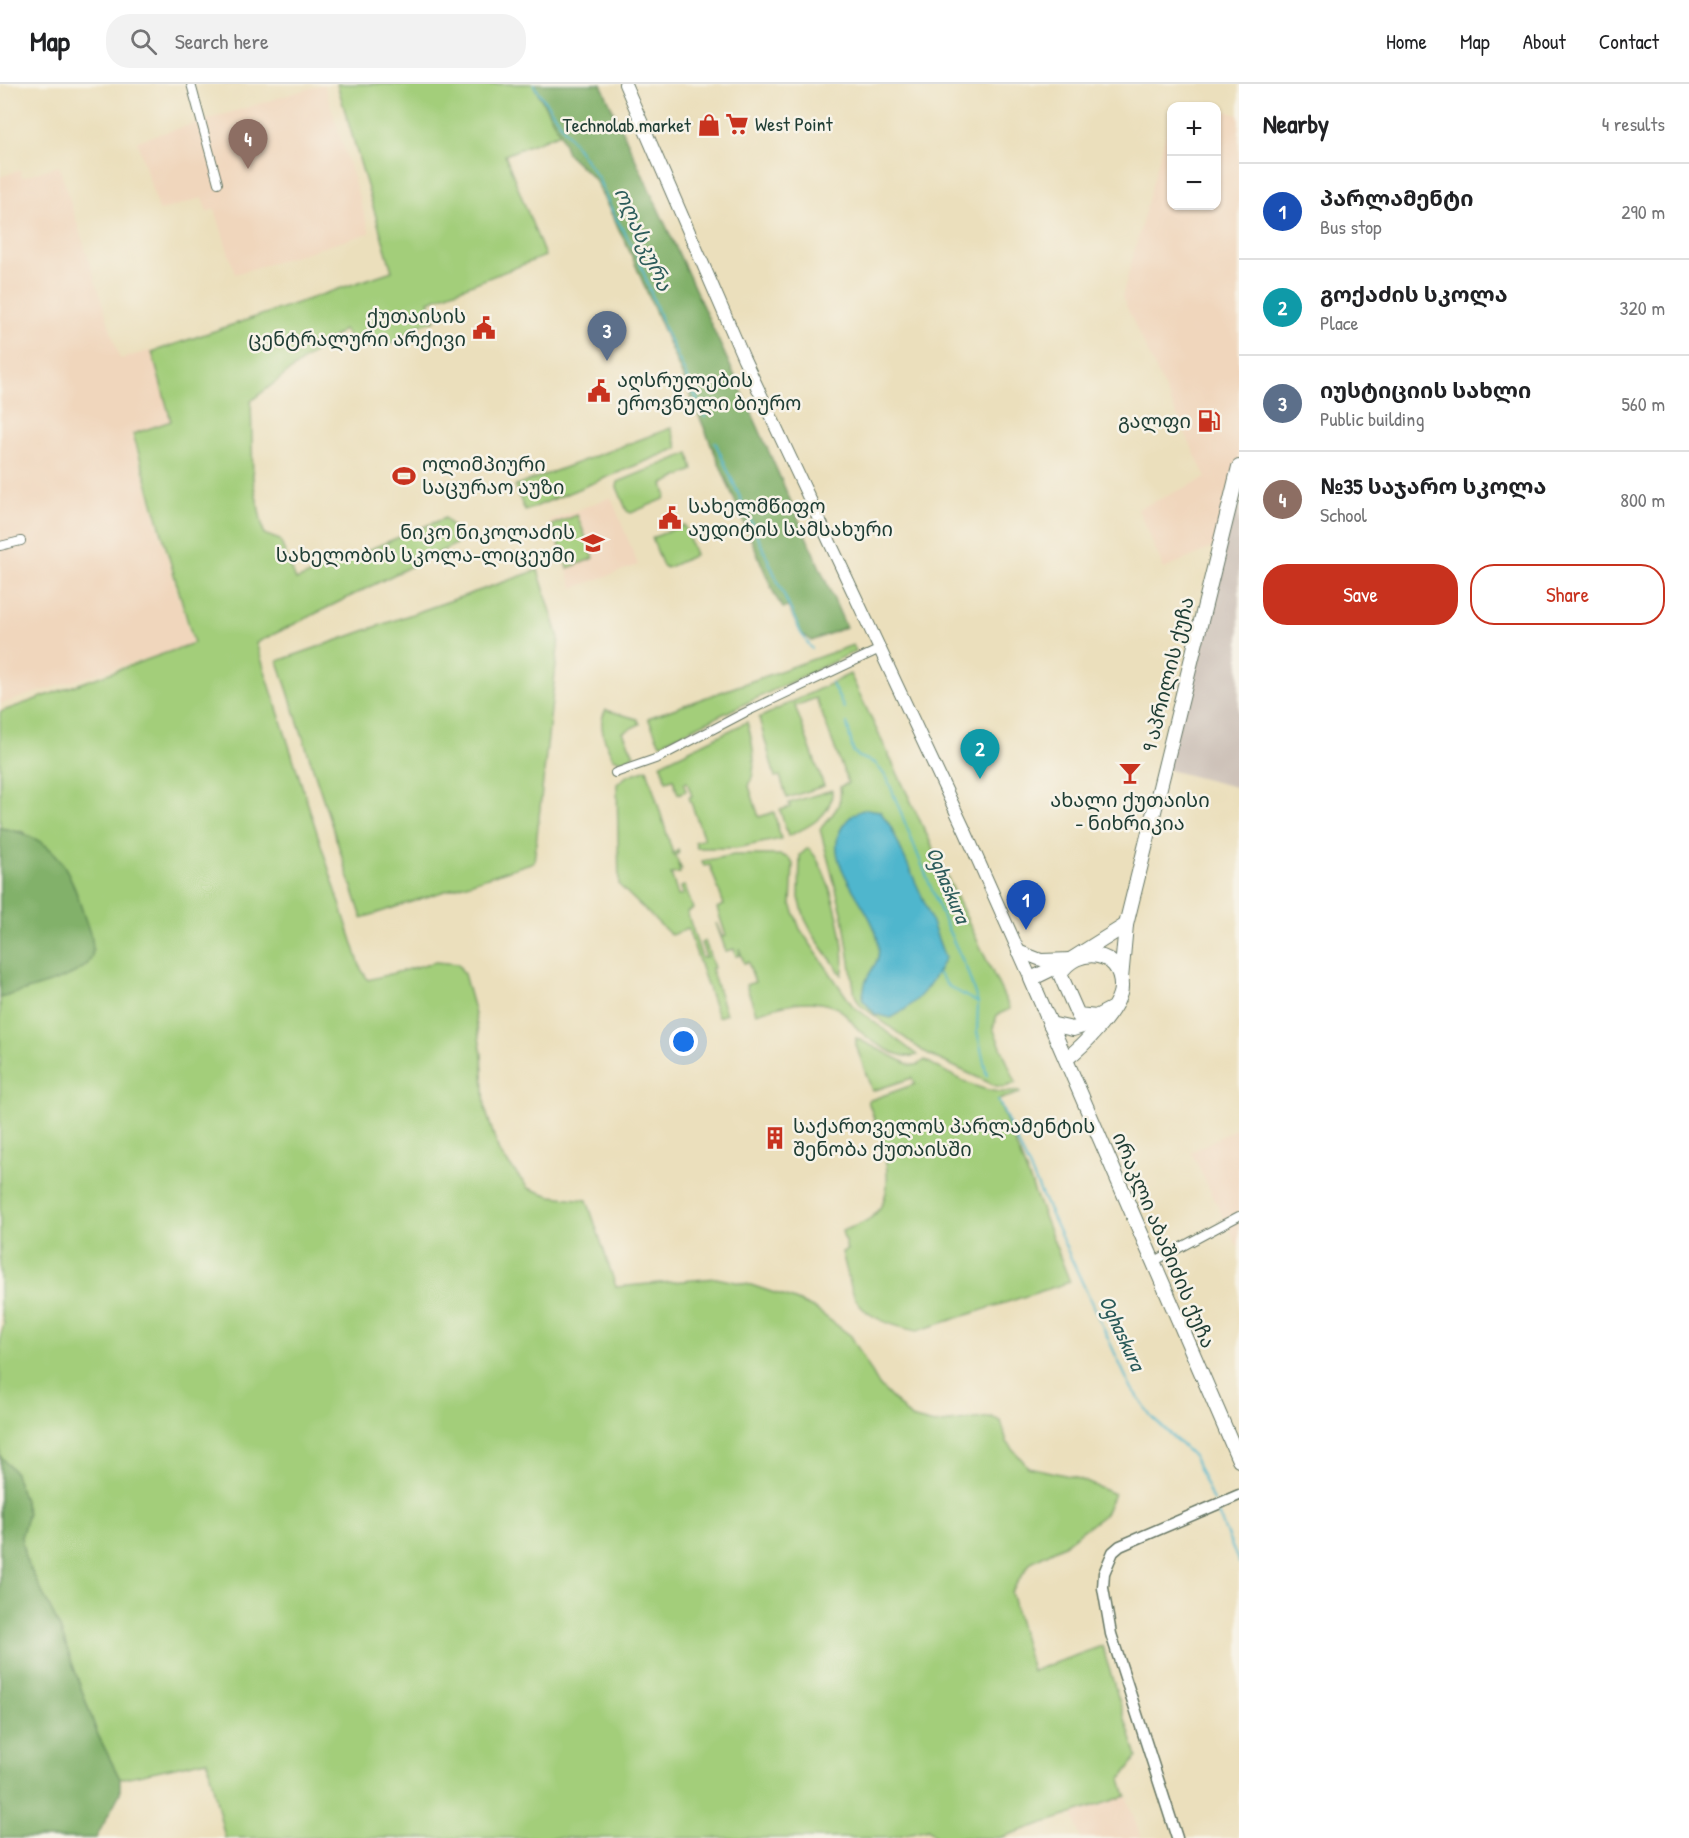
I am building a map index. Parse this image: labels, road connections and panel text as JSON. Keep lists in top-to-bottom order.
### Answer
{
  "streets": {
    "main road": ["9 აპრილის ქუჩა", "ირაკლი აბაშიძის ქუჩა"]
  },
  "water": ["ოღასკურა", "Oghaskura"],
  "places": {
    "supermarket": ["West Point"],
    "shop": ["Technolab.market"],
    "public building": ["ქუთაისის ცენტრალური არქივი", "აღსრულების ეროვნული ბიურო", "სახელმწიფო აუდიტის სამსახური"],
    "fuel station": ["გალფი"],
    "sports": ["ოლიმპიური საცურაო აუზი"],
    "school or university": ["ნიკო ნიკოლაძის სახელობის სკოლა-ლიცეუმი"],
    "bar": ["ახალი ქუთაისი - ნიხრიკია"],
    "building": ["საქართველოს პარლამენტის შენობა ქუთაისში"]
  },
  "page": {
    "header": "Map",
    "search": "Search here",
    "nav": [
      "Home",
      "Map",
      "About",
      "Contact"
    ],
    "heading": ["Nearby", "4 results"],
    "map_buttons": ["+", "−"],
    "pins": [
      "4",
      "3",
      "2",
      "1"
    ],
    "list": [
      {
        "mark": "1",
        "name": "პარლამენტი",
        "note": "Bus stop",
        "value": "290 m"
      },
      {
        "mark": "2",
        "name": "გოქაძის სკოლა",
        "note": "Place",
        "value": "320 m"
      },
      {
        "mark": "3",
        "name": "იუსტიციის სახლი",
        "note": "Public building",
        "value": "560 m"
      },
      {
        "mark": "4",
        "name": "№35 საჯარო სკოლა",
        "note": "School",
        "value": "800 m"
      }
    ],
    "buttons": ["Save", "Share"]
  }
}
